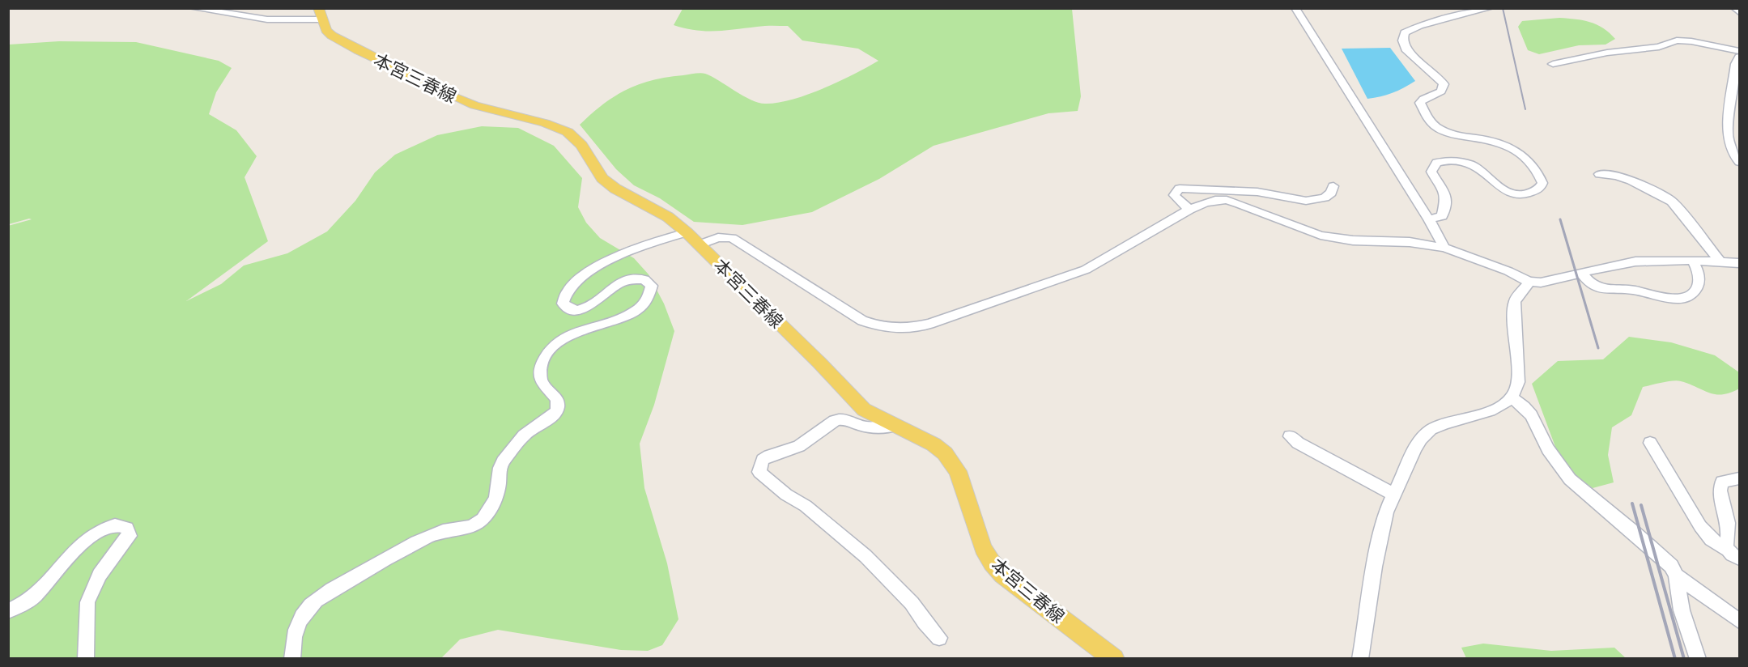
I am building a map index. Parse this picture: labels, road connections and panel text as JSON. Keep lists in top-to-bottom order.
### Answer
{
  "streets": {
    "main road": ["本宮三春線"]
  }
}
